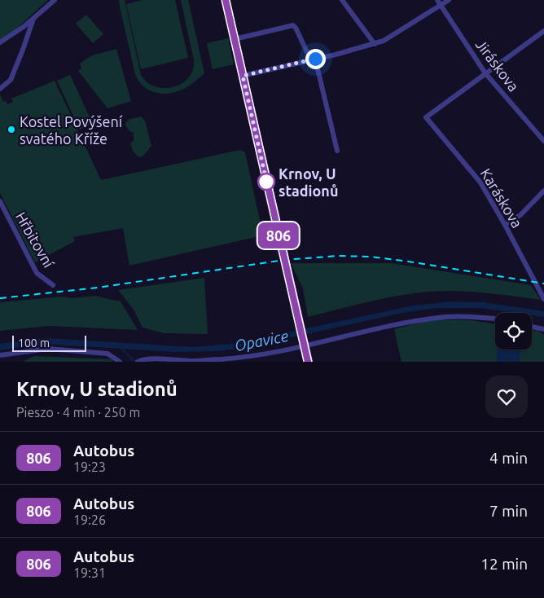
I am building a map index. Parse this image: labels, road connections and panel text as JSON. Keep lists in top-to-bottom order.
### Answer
{
  "streets": {
    "street": ["Jiráskova", "Karáskova", "Hřbitovní"]
  },
  "crossings": [
    ["Jiráskova", "Karáskova"]
  ],
  "water": ["Opavice"],
  "places": ["Kostel Povýšení svatého Kříže", "Krnov, U stadionů"],
  "lines": ["bus line 806"],
  "scale_bar": "100 m",
  "page": {
    "on_map": "806",
    "scale": "100 m",
    "heading": ["Krnov, U stadionů", "Pieszo · 4 min · 250 m"],
    "list": [
      {
        "mark": "806",
        "name": "Autobus",
        "note": "19:23",
        "value": "4 min"
      },
      {
        "mark": "806",
        "name": "Autobus",
        "note": "19:26",
        "value": "7 min"
      },
      {
        "mark": "806",
        "name": "Autobus",
        "note": "19:31",
        "value": "12 min"
      }
    ]
  }
}
